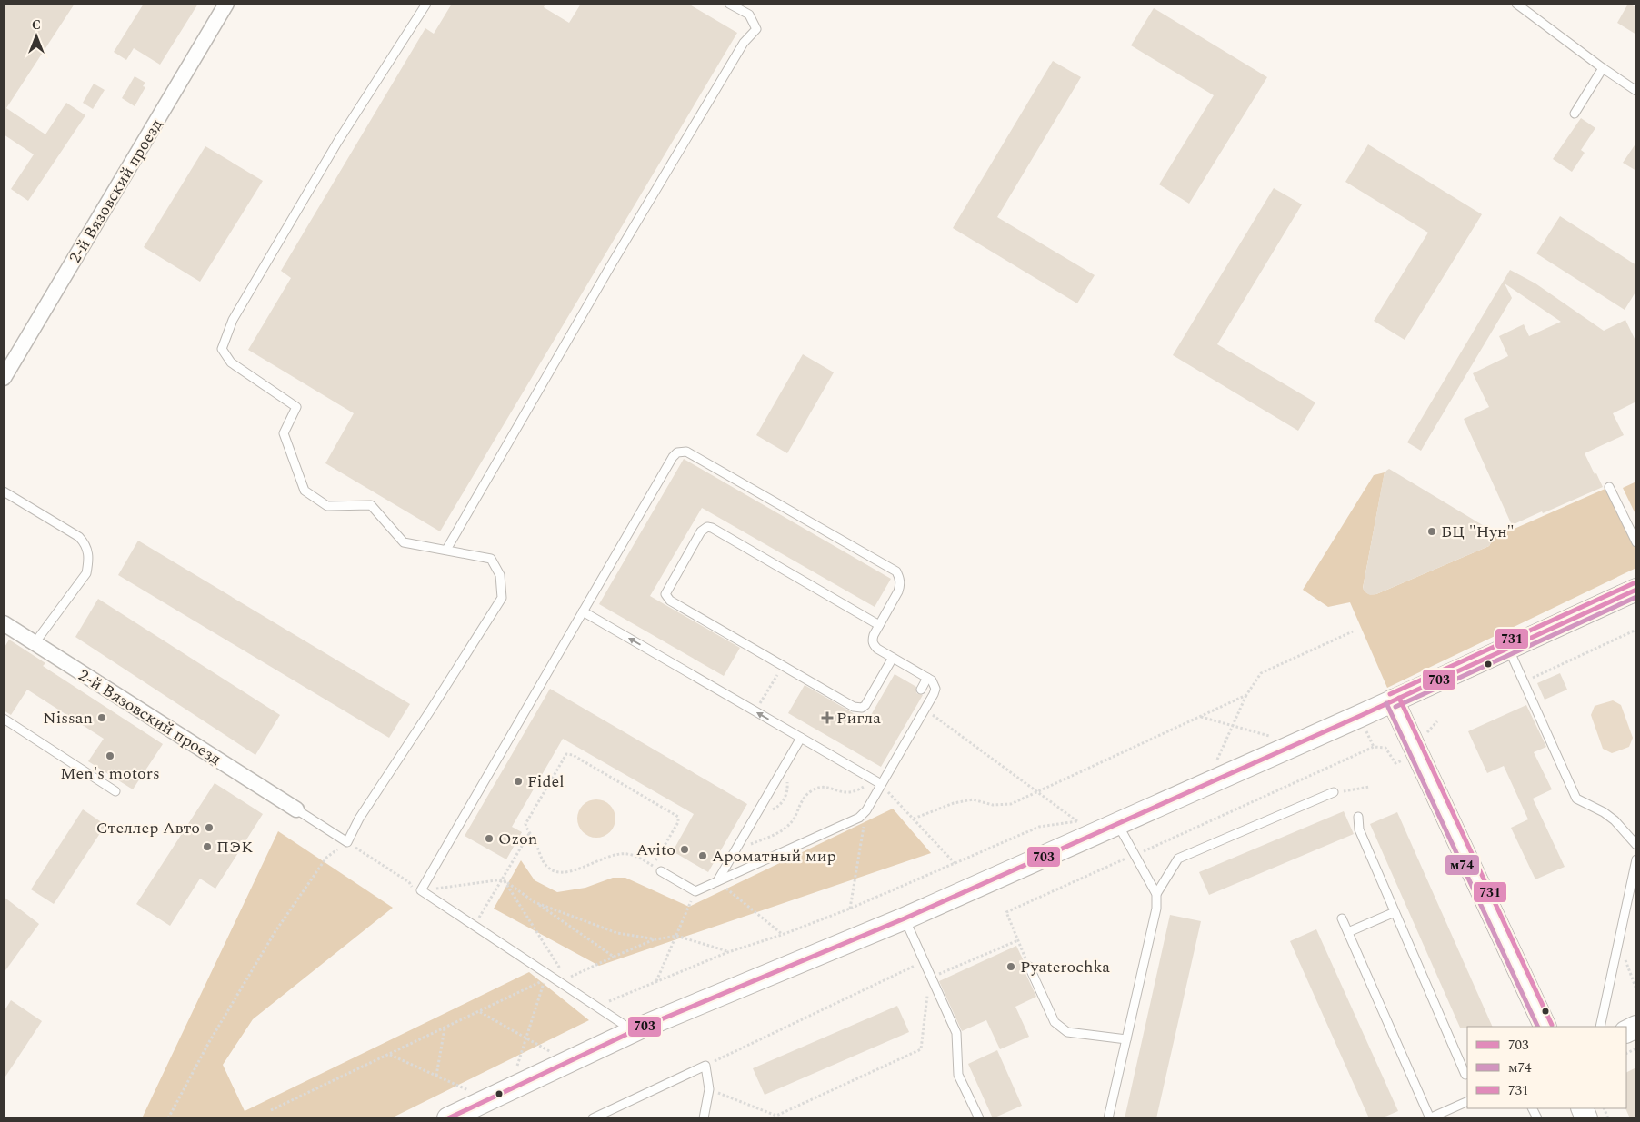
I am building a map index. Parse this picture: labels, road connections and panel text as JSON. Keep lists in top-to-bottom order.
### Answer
{
  "streets": {
    "street": ["2-й Вязовский проезд"]
  },
  "places": {
    "other": [
      "БЦ \"Нун\"",
      "Nissan",
      "Men's motors",
      "Fidel",
      "Стеллер Авто",
      "Ozon",
      "ПЭК",
      "Avito",
      "Ароматный мир",
      "Pyaterochka"
    ],
    "health": ["Ригла"]
  },
  "lines": ["transit line 731", "transit line 703", "transit line м74"],
  "legend": ["703", "м74", "731"],
  "north": "top"
}
